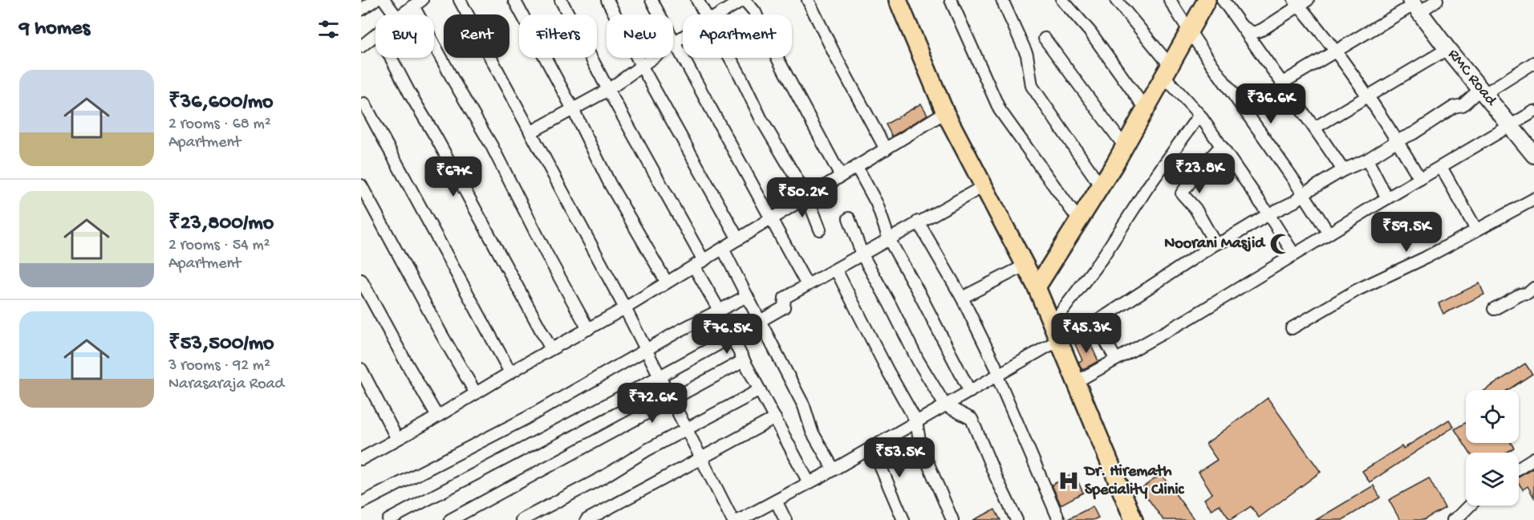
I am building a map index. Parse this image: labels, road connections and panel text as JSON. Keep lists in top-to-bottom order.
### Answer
{
  "streets": {
    "street": ["RMC Road"]
  },
  "places": {
    "mosque": ["Noorani Masjid"],
    "hospital": ["Dr. Hiremath Speciality Clinic"]
  },
  "page": {
    "heading": "9 homes",
    "chip": [
      "Buy",
      "Rent",
      "Filters",
      "New",
      "Apartment"
    ],
    "list": [
      {
        "name": "₹36,600/mo",
        "note": "2 rooms · 68 m² · Apartment"
      },
      {
        "name": "₹23,800/mo",
        "note": "2 rooms · 54 m² · Apartment"
      },
      {
        "name": "₹53,500/mo",
        "note": "3 rooms · 92 m² · Narasaraja Road"
      }
    ],
    "price": [
      "₹36.6K",
      "₹23.8K",
      "₹67K",
      "₹50.2K",
      "₹59.5K",
      "₹45.3K",
      "₹76.5K",
      "₹72.6K",
      "₹53.5K"
    ]
  }
}
